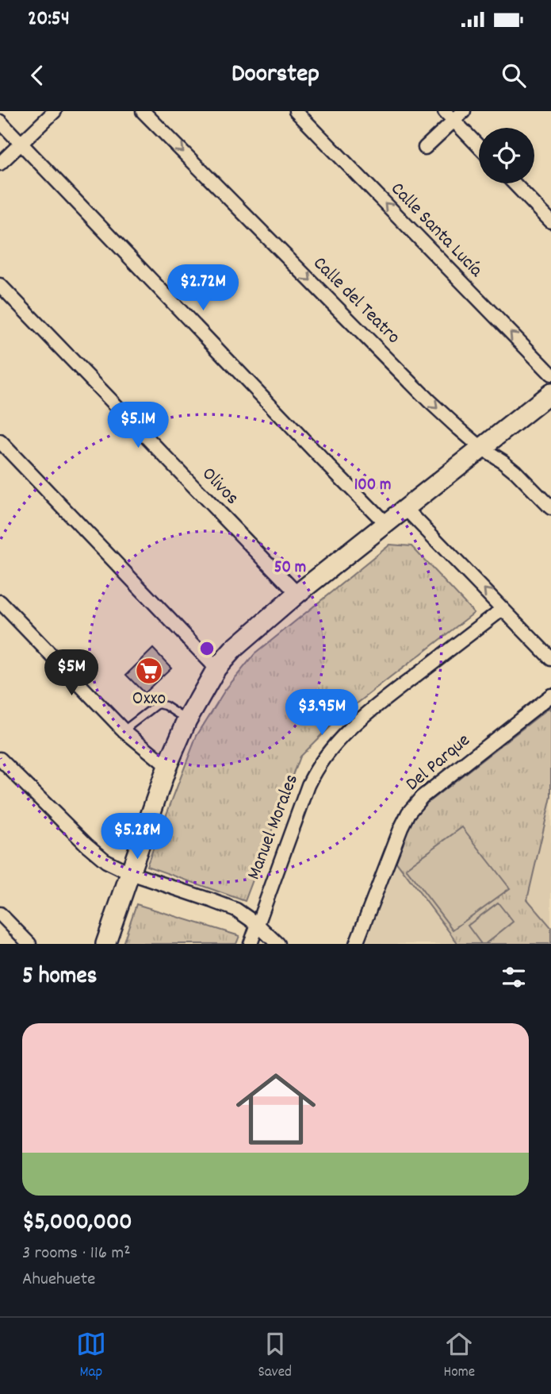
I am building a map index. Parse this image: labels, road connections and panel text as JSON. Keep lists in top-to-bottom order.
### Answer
{
  "streets": {
    "street": [
      "Calle Santa Lucía",
      "Calle del Teatro",
      "Olivos",
      "Del Parque",
      "Manuel Morales"
    ]
  },
  "one_way": ["Calle Santa Lucía"],
  "places": {
    "supermarket": ["Oxxo"]
  },
  "page": {
    "status": "20:54",
    "header": "Doorstep",
    "price": [
      "$2.72M",
      "$5.1M",
      "$5M",
      "$3.95M",
      "$5.28M"
    ],
    "heading": "5 homes",
    "list": [
      {
        "name": "$5,000,000",
        "note": "3 rooms · 116 m² · Ahuehuete"
      }
    ],
    "tabs": ["Map", "Saved", "Home"]
  },
  "rings": ["100 m", "50 m"]
}
